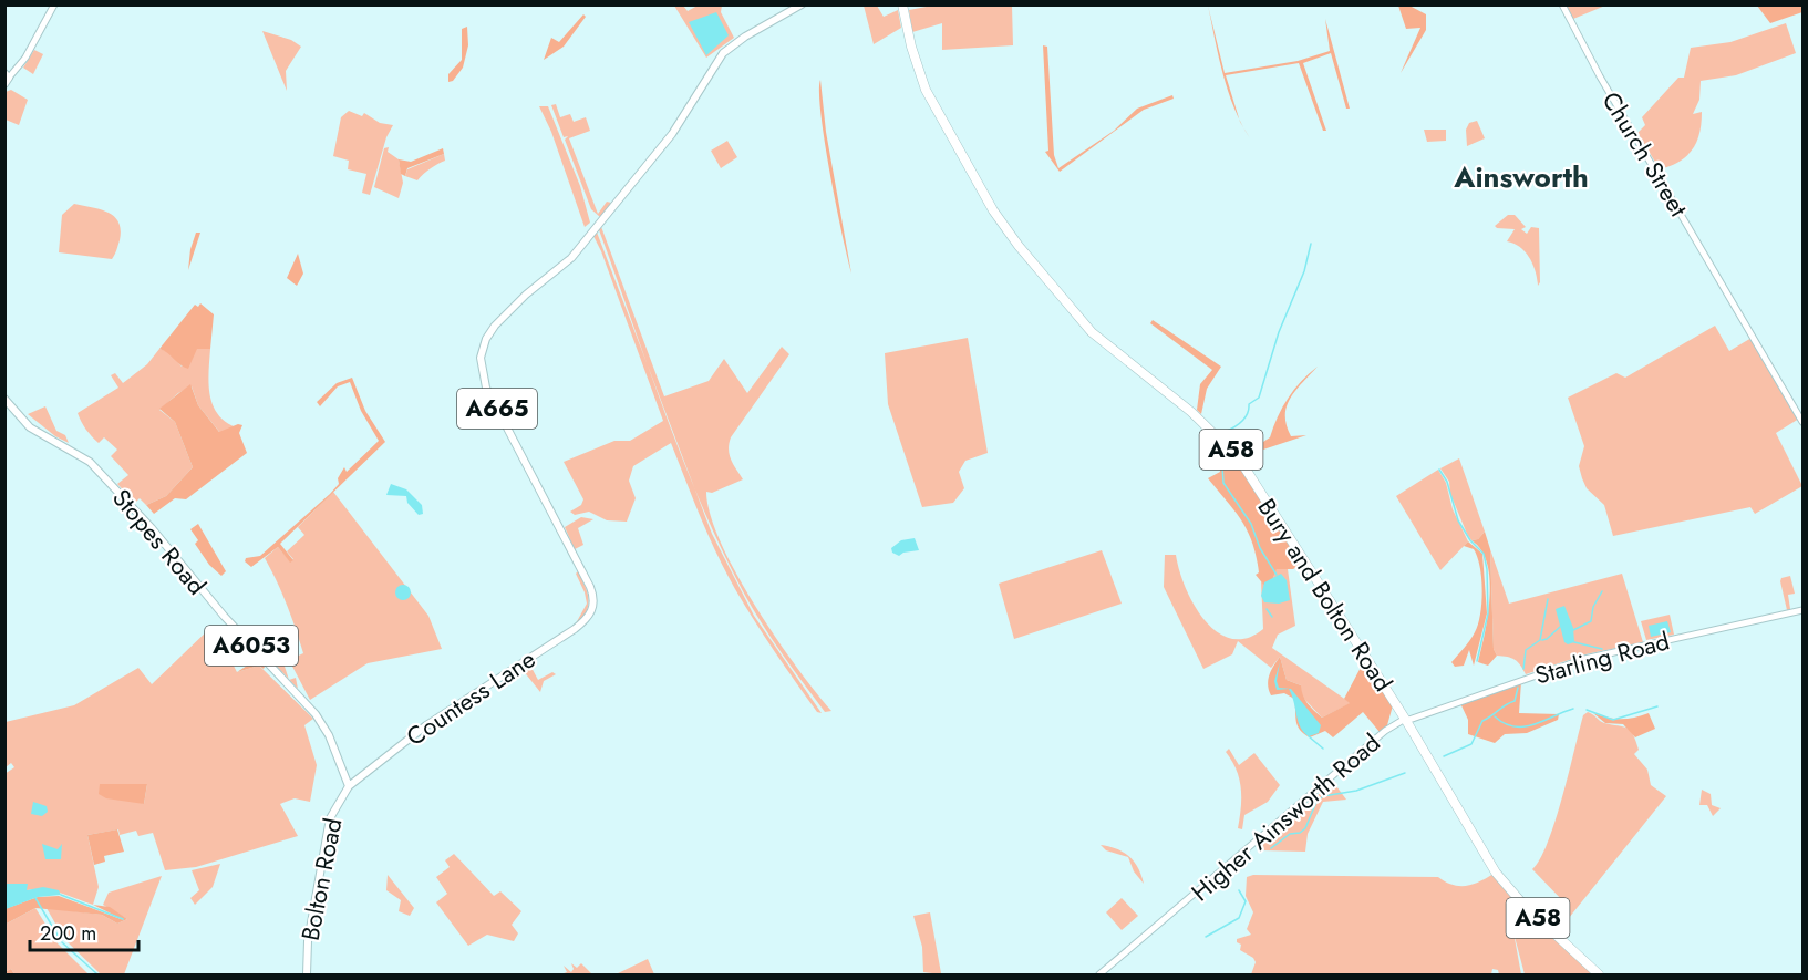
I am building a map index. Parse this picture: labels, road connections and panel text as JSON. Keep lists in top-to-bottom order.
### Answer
{
  "streets": {
    "highway": ["A58", "Bury and Bolton Road"],
    "main road": [
      "Church Street",
      "A665",
      "Stopes Road",
      "A6053",
      "Starling Road",
      "Countess Lane",
      "Higher Ainsworth Road",
      "Bolton Road"
    ]
  },
  "crossings": [
    ["Stopes Road", "Countess Lane"],
    ["Stopes Road", "Bolton Road"],
    ["Bury and Bolton Road", "Starling Road"],
    ["Bury and Bolton Road", "Higher Ainsworth Road"],
    ["Starling Road", "Higher Ainsworth Road"],
    ["Countess Lane", "Bolton Road"]
  ],
  "districts": ["Ainsworth"],
  "scale_bar": "200 m"
}
